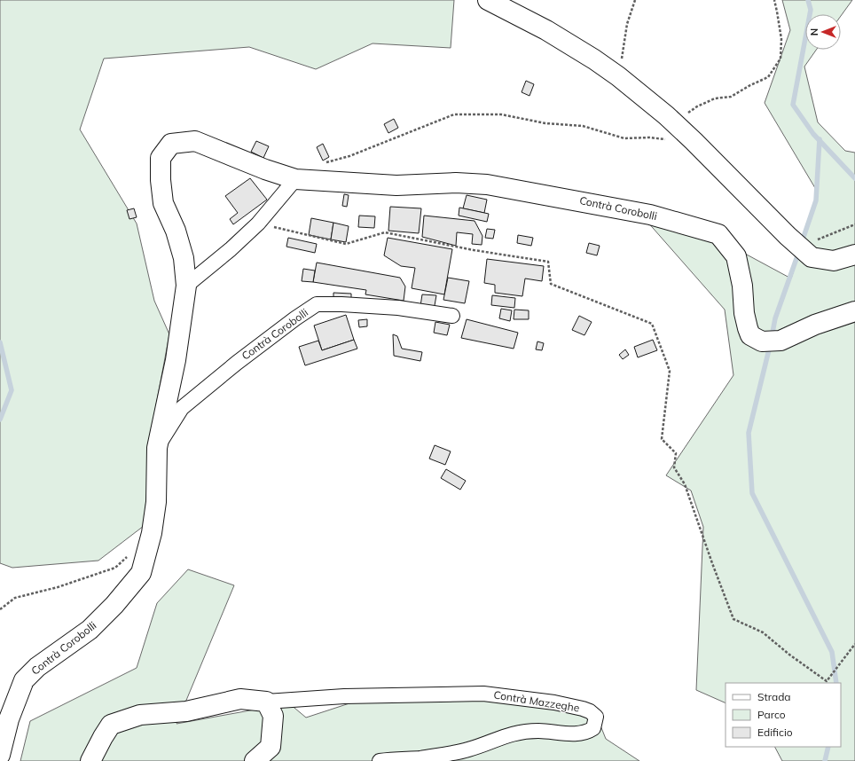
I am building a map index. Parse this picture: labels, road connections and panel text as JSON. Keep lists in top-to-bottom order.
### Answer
{
  "streets": {
    "street": ["Contrà Corobolli", "Contrà Mazzeghe"]
  },
  "legend": ["Strada", "Parco", "Edificio"],
  "north": "left"
}
